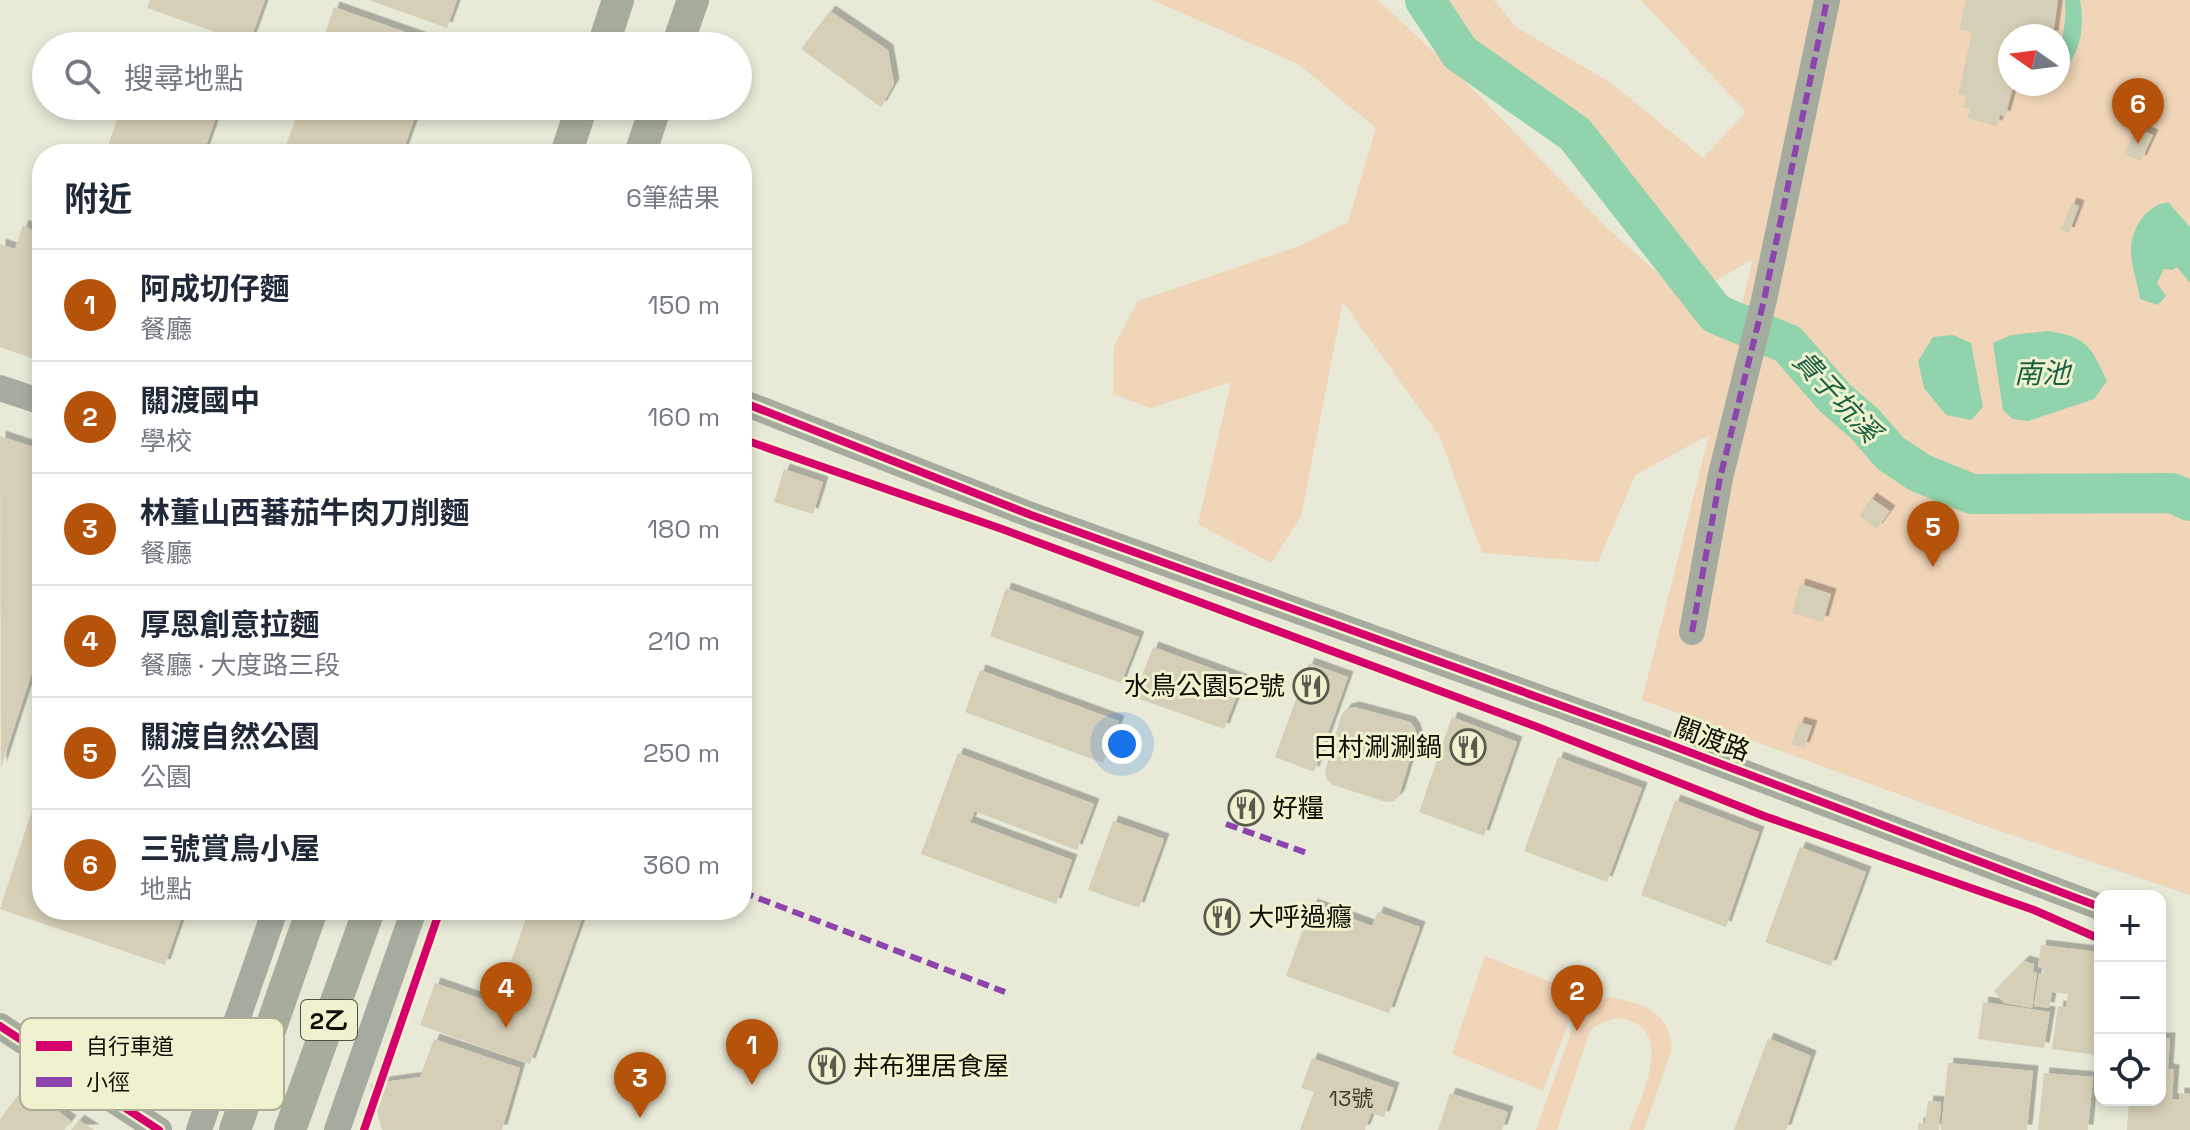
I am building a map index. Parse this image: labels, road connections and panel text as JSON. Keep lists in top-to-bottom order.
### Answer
{
  "streets": {
    "main road": ["2乙"],
    "street": ["關渡路"]
  },
  "water": ["南池", "貴子坑溪"],
  "places": {
    "restaurant": [
      "水鳥公園52號",
      "日村涮涮鍋",
      "好糧",
      "大呼過癮",
      "丼布狸居食屋"
    ]
  },
  "house_numbers": ["13號"],
  "legend": ["自行車道", "小徑"],
  "north": "left",
  "page": {
    "search": "搜尋地點",
    "pins": [
      "6",
      "5",
      "4",
      "2",
      "1",
      "3"
    ],
    "heading": ["附近", "6筆結果"],
    "list": [
      {
        "mark": "1",
        "name": "阿成切仔麵",
        "note": "餐廳",
        "value": "150 m"
      },
      {
        "mark": "2",
        "name": "關渡國中",
        "note": "學校",
        "value": "160 m"
      },
      {
        "mark": "3",
        "name": "林董山西蕃茄牛肉刀削麵",
        "note": "餐廳",
        "value": "180 m"
      },
      {
        "mark": "4",
        "name": "厚恩創意拉麵",
        "note": "餐廳 · 大度路三段",
        "value": "210 m"
      },
      {
        "mark": "5",
        "name": "關渡自然公園",
        "note": "公園",
        "value": "250 m"
      },
      {
        "mark": "6",
        "name": "三號賞鳥小屋",
        "note": "地點",
        "value": "360 m"
      }
    ],
    "map_buttons": ["+", "−"]
  }
}
